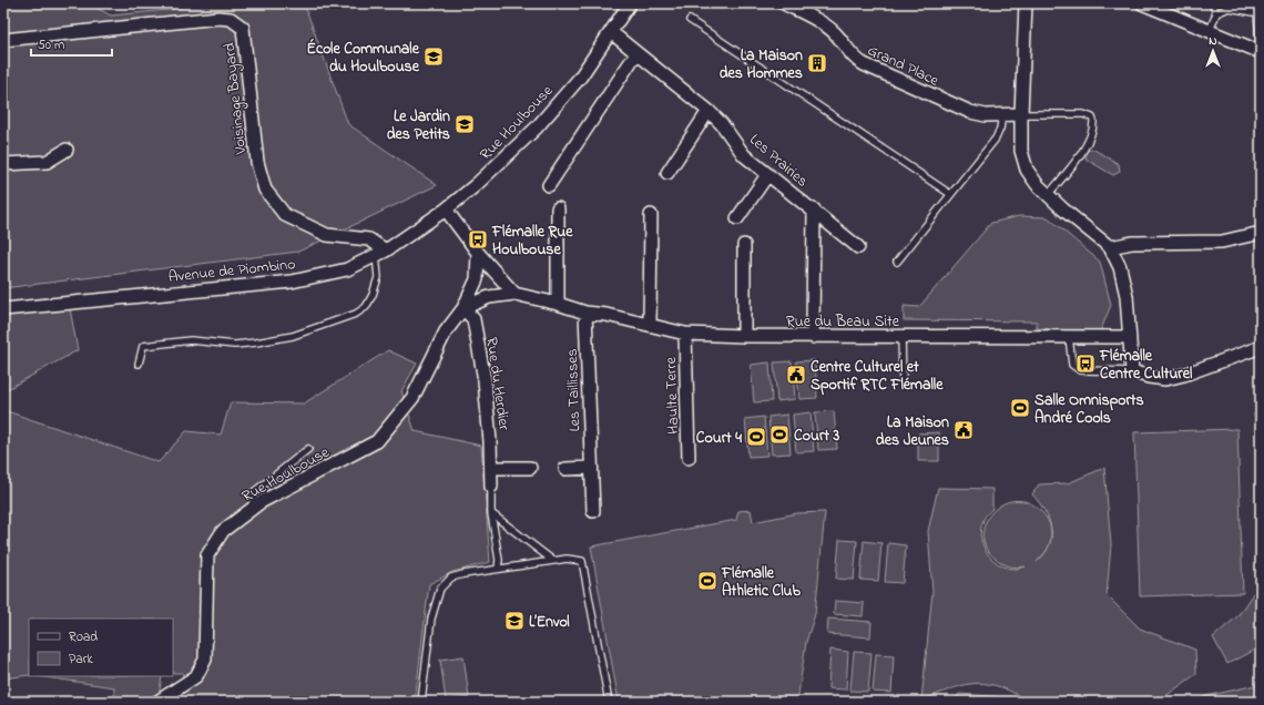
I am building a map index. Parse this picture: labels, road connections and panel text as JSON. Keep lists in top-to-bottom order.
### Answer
{
  "streets": {
    "street": [
      "Grand Place",
      "Voisinage Bayard",
      "Rue Houlbouse",
      "Les Prairies",
      "Avenue de Piombino",
      "Rue du Beau Site",
      "Rue du Herdier",
      "Les Taillisses",
      "Haulte Terre"
    ]
  },
  "crossings": [
    ["Voisinage Bayard", "Avenue de Piombino"],
    ["Rue Houlbouse", "Les Prairies"],
    ["Rue Houlbouse", "Avenue de Piombino"],
    ["Rue Houlbouse", "Rue du Beau Site"],
    ["Rue Houlbouse", "Rue du Herdier"],
    ["Rue du Beau Site", "Les Taillisses"],
    ["Rue du Beau Site", "Haulte Terre"]
  ],
  "places": {
    "school or university": ["École Communale du Houlbouse", "Le Jardin des Petits", "L’Envol"],
    "building": ["La Maison des Hommes"],
    "bus stop": ["Flémalle Rue Houlbouse", "Flémalle Centre Culturel"],
    "public building": ["Centre Culturel et Sportif RTC Flémalle", "La Maison des Jeunes"],
    "sports": [
      "Salle Omnisports André Cools",
      "Court 3",
      "Court 4",
      "Flémalle Athletic Club"
    ]
  },
  "legend": ["Road", "Park"],
  "scale_bar": "50 m",
  "north": "top"
}
